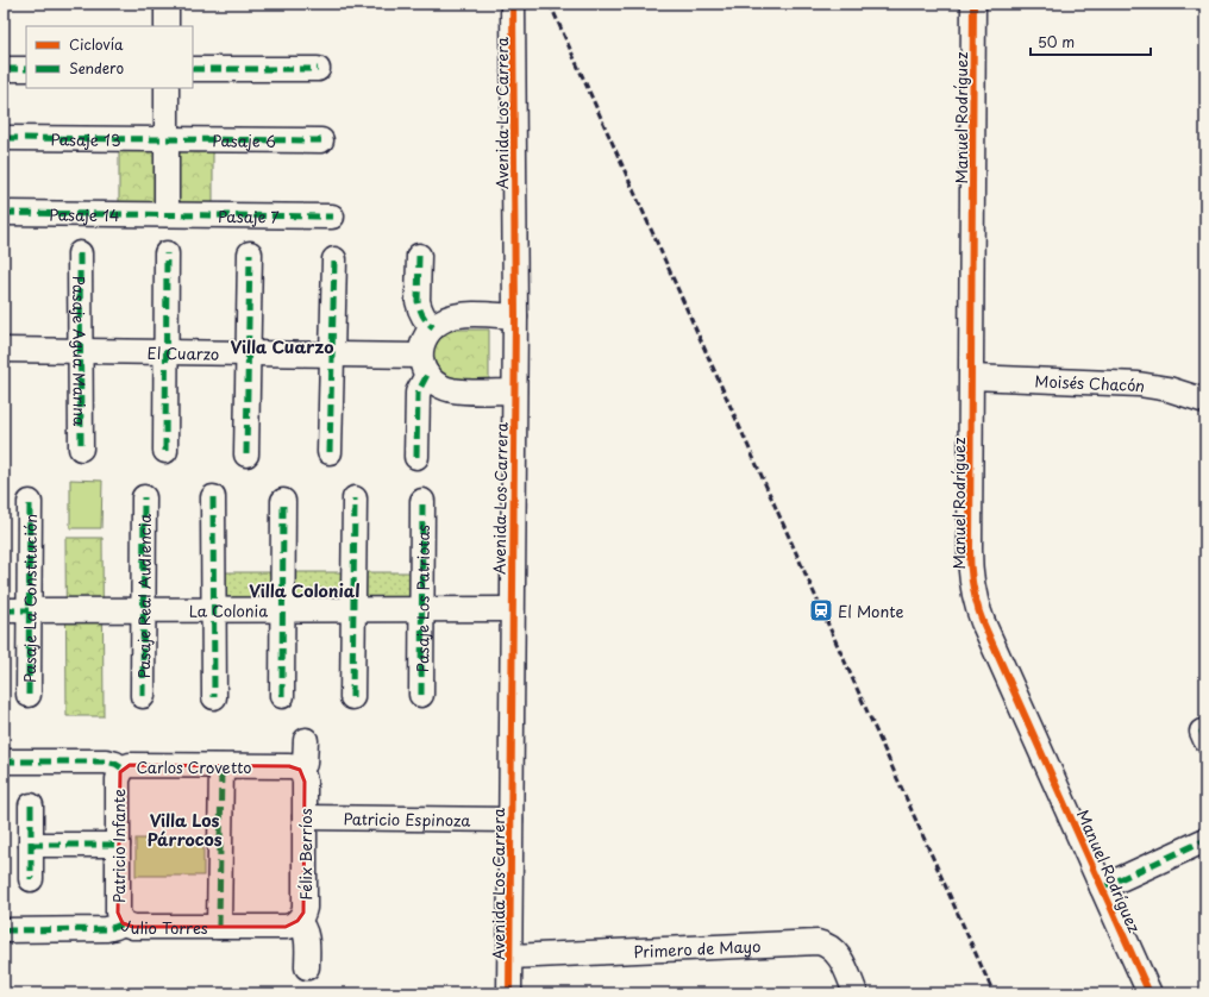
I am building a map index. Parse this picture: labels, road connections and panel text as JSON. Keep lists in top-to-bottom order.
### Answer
{
  "streets": {
    "street": [
      "Avenida Los Carrera",
      "Manuel Rodríguez",
      "Pasaje 13",
      "Pasaje 6",
      "Pasaje 14",
      "Pasaje 7",
      "Pasaje Agua Marina",
      "El Cuarzo",
      "Moisés Chacón",
      "Pasaje Real Audiencia",
      "Pasaje La Constitución",
      "Pasaje Los Patriotas",
      "La Colonia",
      "Carlos Crovetto",
      "Patricio Espinoza",
      "Patricio Infante",
      "Félix Berríos",
      "Julio Torres",
      "Primero de Mayo"
    ]
  },
  "crossings": [
    ["Avenida Los Carrera", "El Cuarzo"],
    ["Avenida Los Carrera", "La Colonia"],
    ["Avenida Los Carrera", "Patricio Espinoza"],
    ["Avenida Los Carrera", "Primero de Mayo"],
    ["Manuel Rodríguez", "Moisés Chacón"],
    ["Pasaje 13", "Pasaje 6"],
    ["Pasaje 14", "Pasaje 7"],
    ["Pasaje Agua Marina", "El Cuarzo"],
    ["Pasaje Real Audiencia", "La Colonia"],
    ["Pasaje La Constitución", "La Colonia"],
    ["Pasaje Los Patriotas", "La Colonia"],
    ["Carlos Crovetto", "Patricio Infante"],
    ["Carlos Crovetto", "Félix Berríos"],
    ["Patricio Espinoza", "Félix Berríos"],
    ["Patricio Infante", "Julio Torres"],
    ["Félix Berríos", "Julio Torres"]
  ],
  "districts": ["Villa Cuarzo", "Villa Colonial", "Villa Los Párrocos"],
  "places": {
    "station": ["El Monte"]
  },
  "legend": ["Ciclovía", "Sendero"],
  "scale_bar": "50 m"
}
